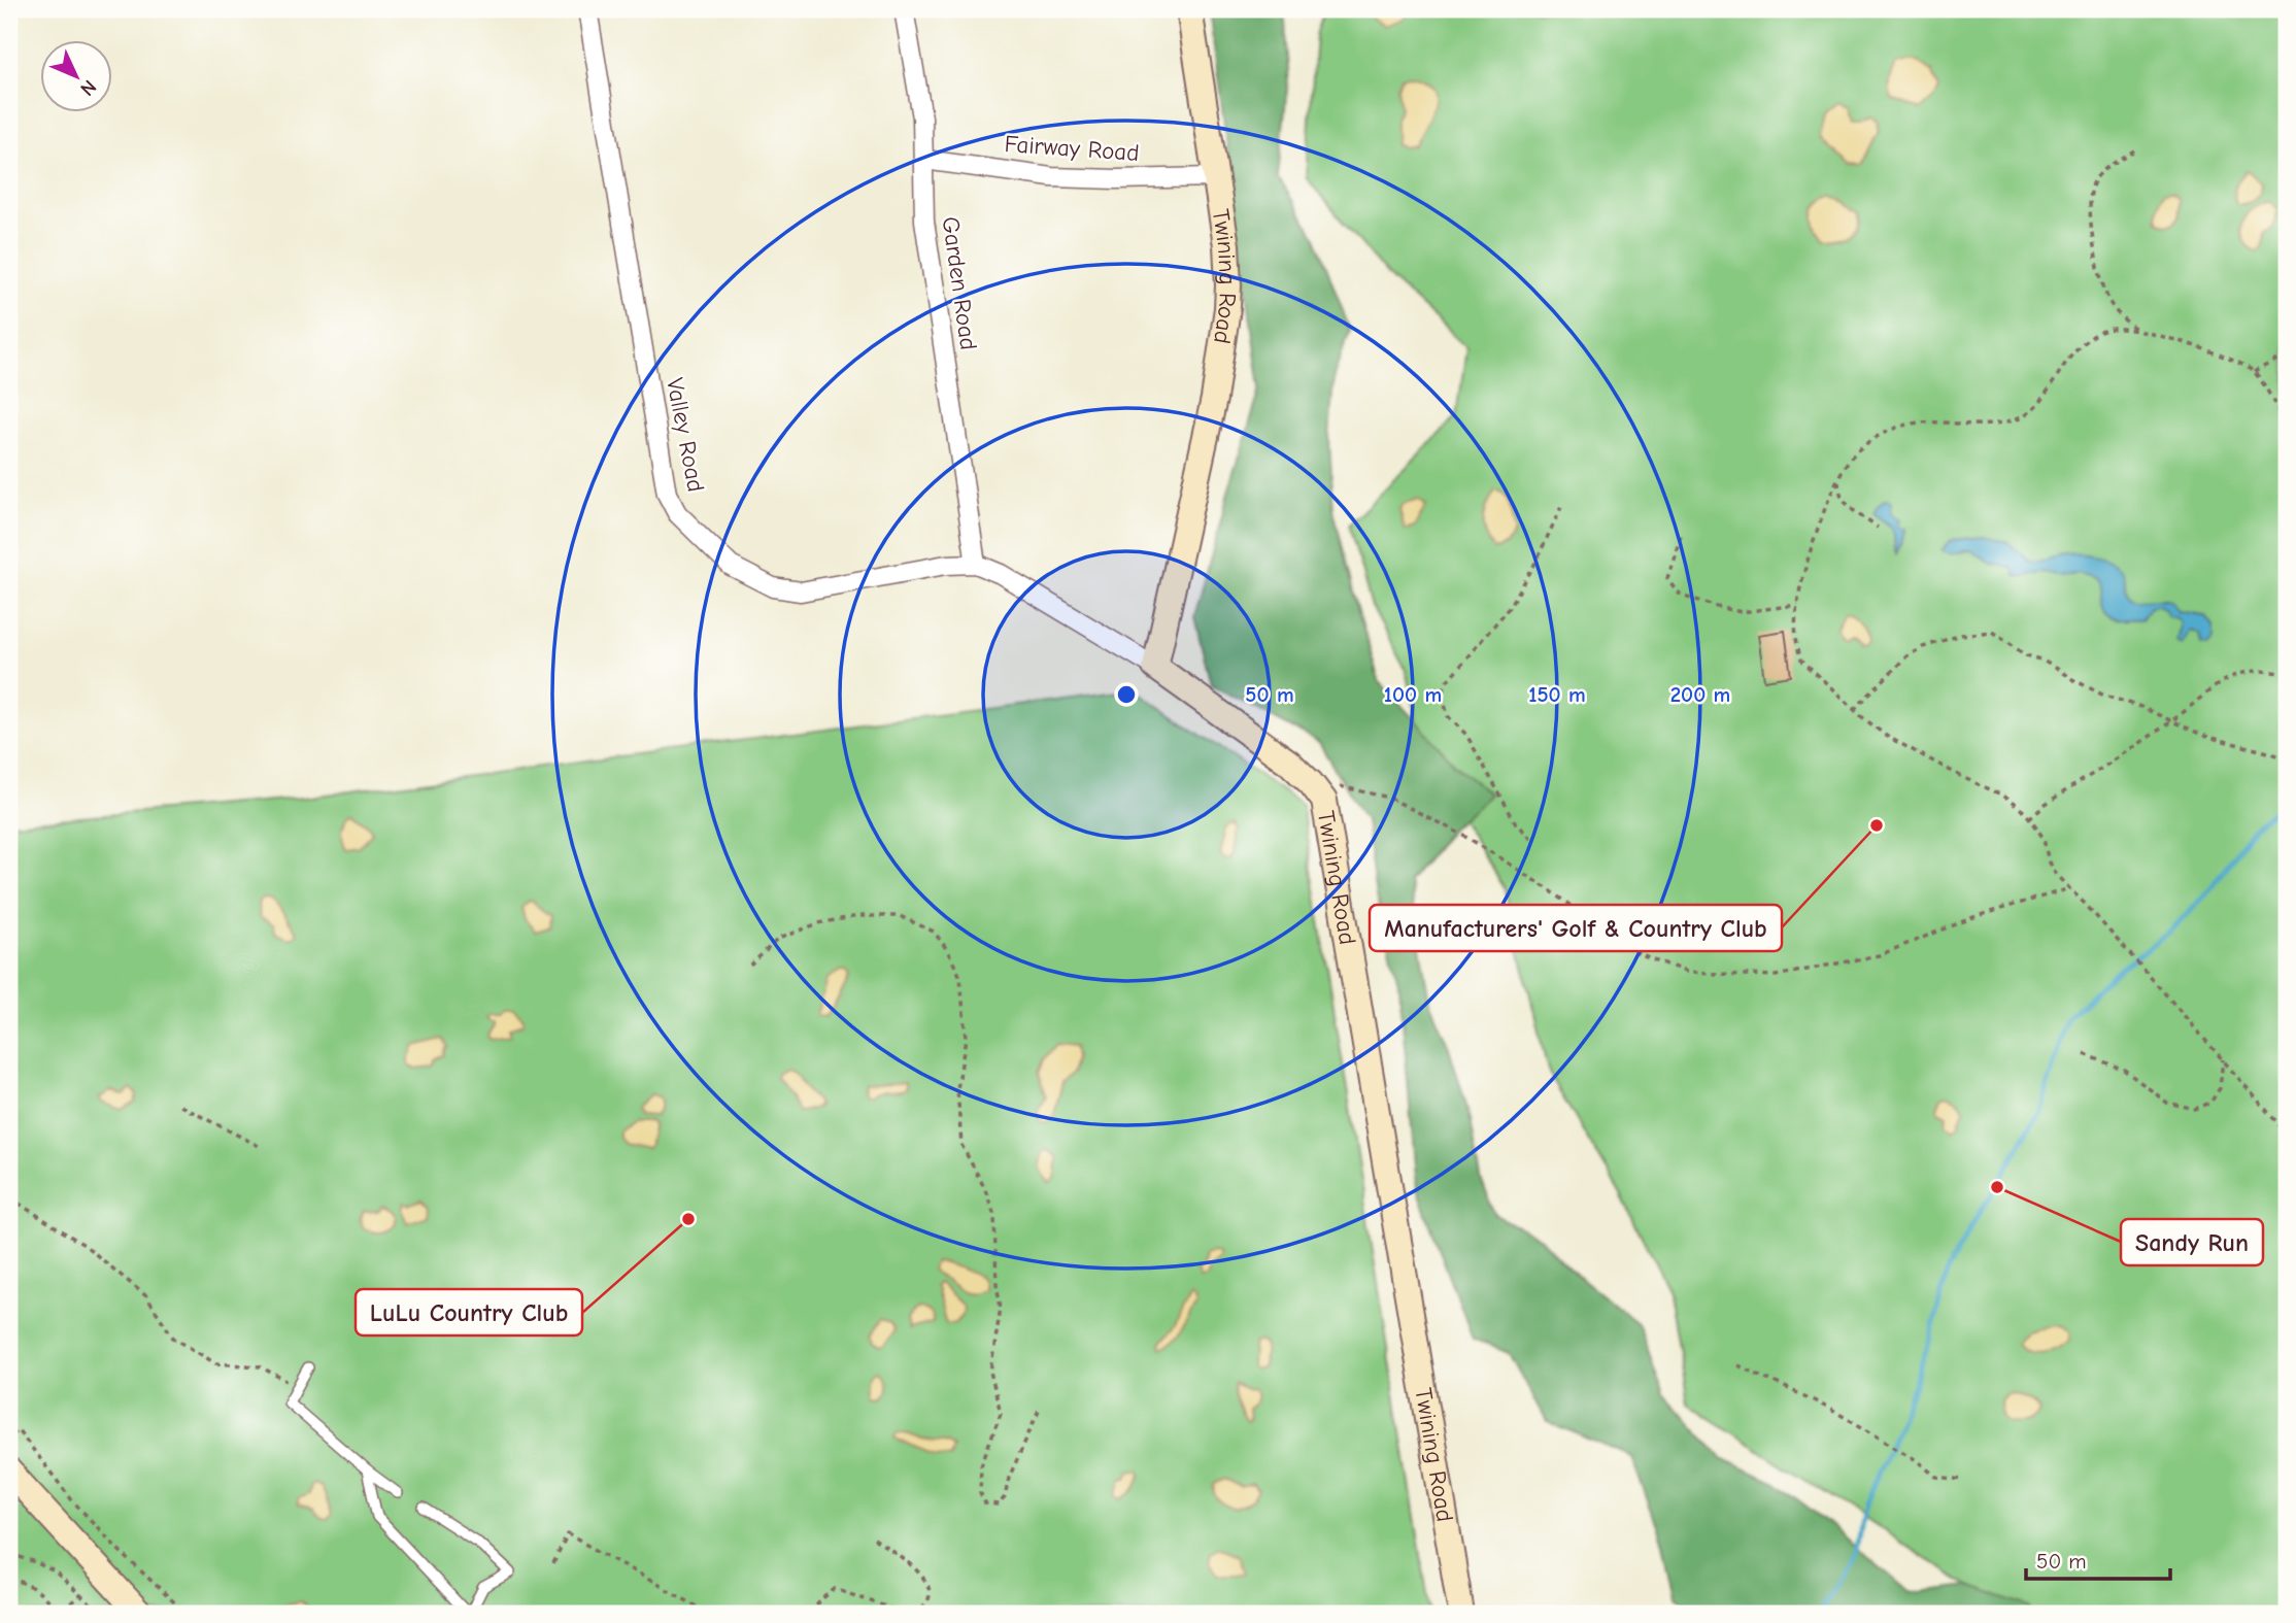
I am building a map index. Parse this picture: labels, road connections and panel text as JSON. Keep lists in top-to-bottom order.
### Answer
{
  "streets": {
    "street": [
      "Fairway Road",
      "Twining Road",
      "Garden Road",
      "Valley Road"
    ]
  },
  "crossings": [
    ["Fairway Road", "Twining Road"],
    ["Fairway Road", "Garden Road"],
    ["Twining Road", "Valley Road"],
    ["Garden Road", "Valley Road"]
  ],
  "places": ["Manufacturers' Golf & Country Club", "Sandy Run", "LuLu Country Club"],
  "scale_bar": "50 m",
  "north": "bottom right",
  "rings": [
    "50 m",
    "100 m",
    "150 m",
    "200 m"
  ]
}
